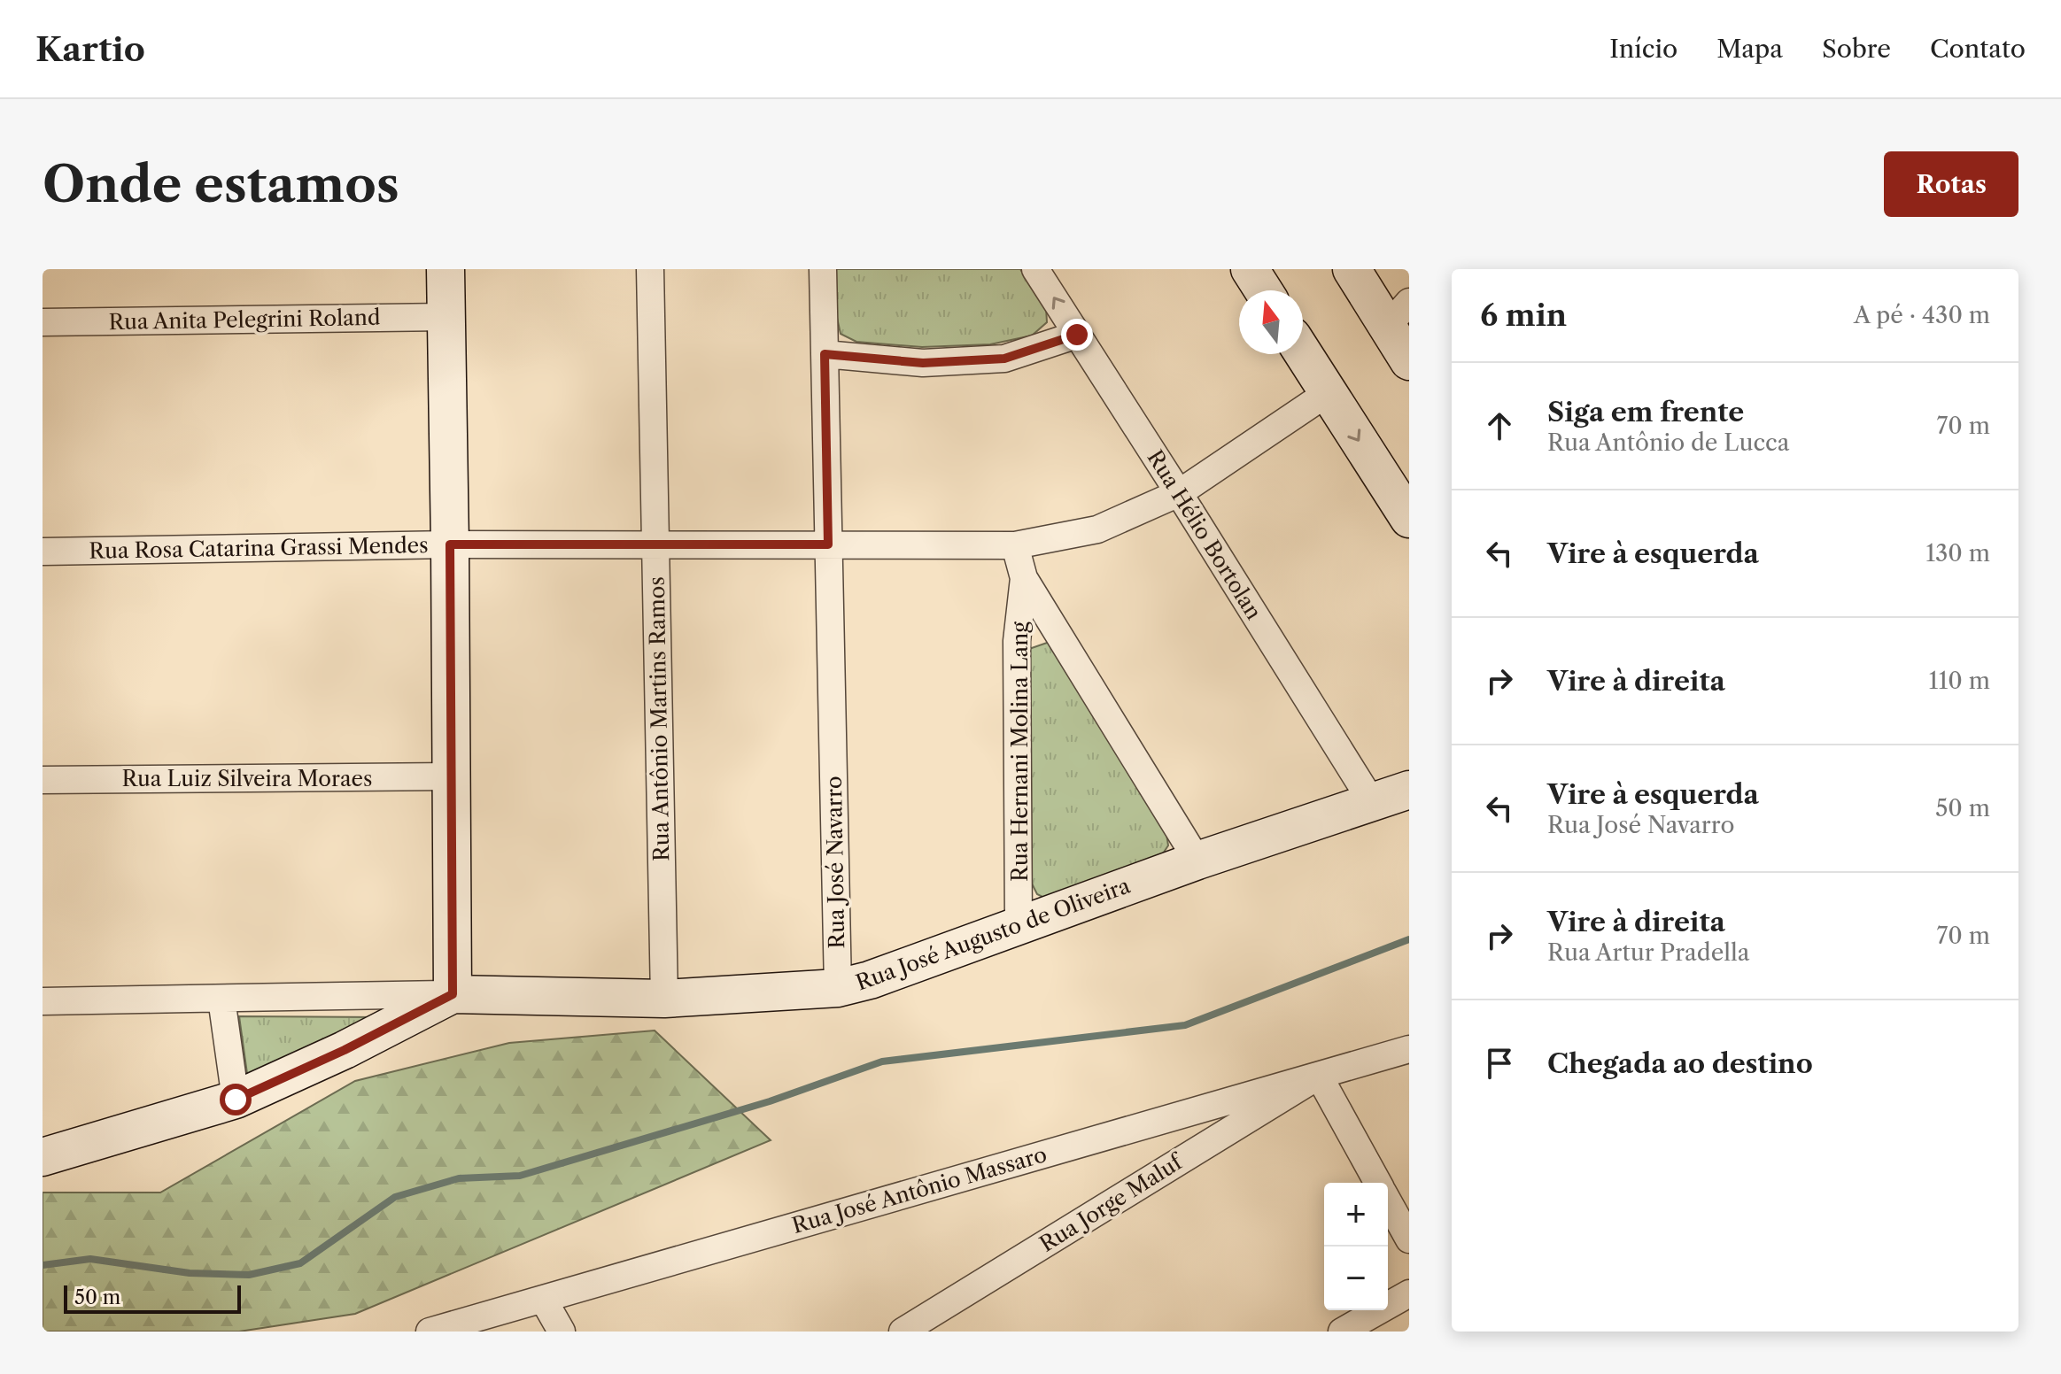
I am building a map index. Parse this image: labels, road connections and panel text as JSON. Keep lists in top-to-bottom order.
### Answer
{
  "streets": {
    "street": [
      "Rua Anita Pelegrini Roland",
      "Rua Hélio Bortolan",
      "Rua Rosa Catarina Grassi Mendes",
      "Rua Antônio Martins Ramos",
      "Rua Hernani Molina Lang",
      "Rua Luiz Silveira Moraes",
      "Rua José Navarro",
      "Rua José Augusto de Oliveira",
      "Rua José Antônio Massaro",
      "Rua Jorge Maluf"
    ]
  },
  "crossings": [
    ["Rua Hélio Bortolan", "Rua Rosa Catarina Grassi Mendes"],
    ["Rua Hélio Bortolan", "Rua José Augusto de Oliveira"],
    ["Rua Rosa Catarina Grassi Mendes", "Rua Antônio Martins Ramos"],
    ["Rua Rosa Catarina Grassi Mendes", "Rua Hernani Molina Lang"],
    ["Rua Rosa Catarina Grassi Mendes", "Rua José Navarro"],
    ["Rua Antônio Martins Ramos", "Rua José Augusto de Oliveira"],
    ["Rua Hernani Molina Lang", "Rua José Augusto de Oliveira"],
    ["Rua José Navarro", "Rua José Augusto de Oliveira"],
    ["Rua José Antônio Massaro", "Rua Jorge Maluf"]
  ],
  "scale_bar": "50 m",
  "north": "top",
  "page": {
    "header": "Kartio",
    "nav": [
      "Início",
      "Mapa",
      "Sobre",
      "Contato"
    ],
    "buttons": "Rotas",
    "title": "Onde estamos",
    "heading": ["6 min", "A pé · 430 m"],
    "list": [
      ["Siga em frente", "Rua Antônio de Lucca", "70 m"],
      ["Vire à esquerda", "130 m"],
      ["Vire à direita", "110 m"],
      ["Vire à esquerda", "Rua José Navarro", "50 m"],
      ["Vire à direita", "Rua Artur Pradella", "70 m"],
      "Chegada ao destino"
    ],
    "map_buttons": ["+", "−"],
    "scale": "50 m"
  }
}
